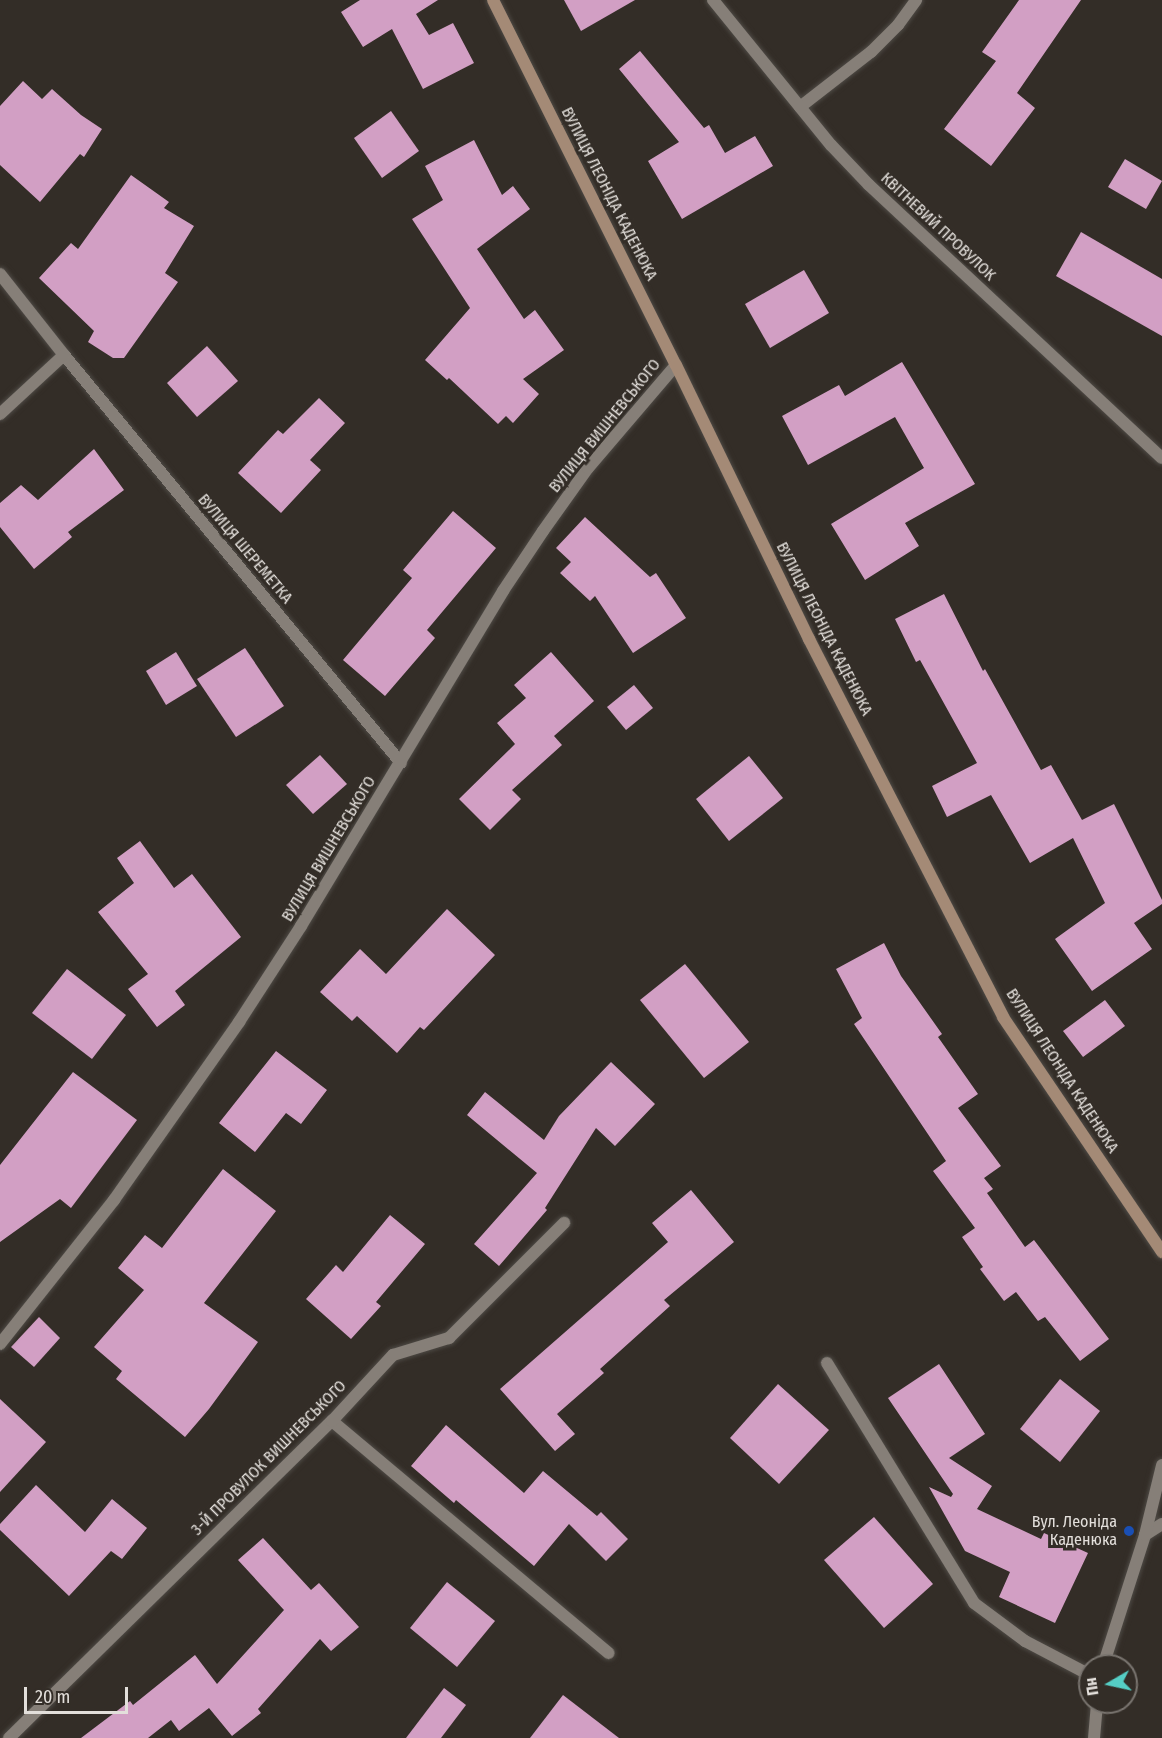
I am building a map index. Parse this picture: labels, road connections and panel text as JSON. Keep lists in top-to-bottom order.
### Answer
{
  "streets": {
    "street": [
      "ВУЛИЦЯ ЛЕОНІДА КАДЕНЮКА",
      "КВІТНЕВИЙ ПРОВУЛОК",
      "ВУЛИЦЯ ВИШНЕВСЬКОГО",
      "ВУЛИЦЯ ШЕРЕМЕТКА",
      "3-Й ПРОВУЛОК ВИШНЕВСЬКОГО"
    ]
  },
  "crossings": [
    ["ВУЛИЦЯ ЛЕОНІДА КАДЕНЮКА", "ВУЛИЦЯ ВИШНЕВСЬКОГО"],
    ["ВУЛИЦЯ ВИШНЕВСЬКОГО", "ВУЛИЦЯ ШЕРЕМЕТКА"]
  ],
  "places": ["Вул. Леоніда Каденюка"],
  "scale_bar": "20 m",
  "north": "left"
}
